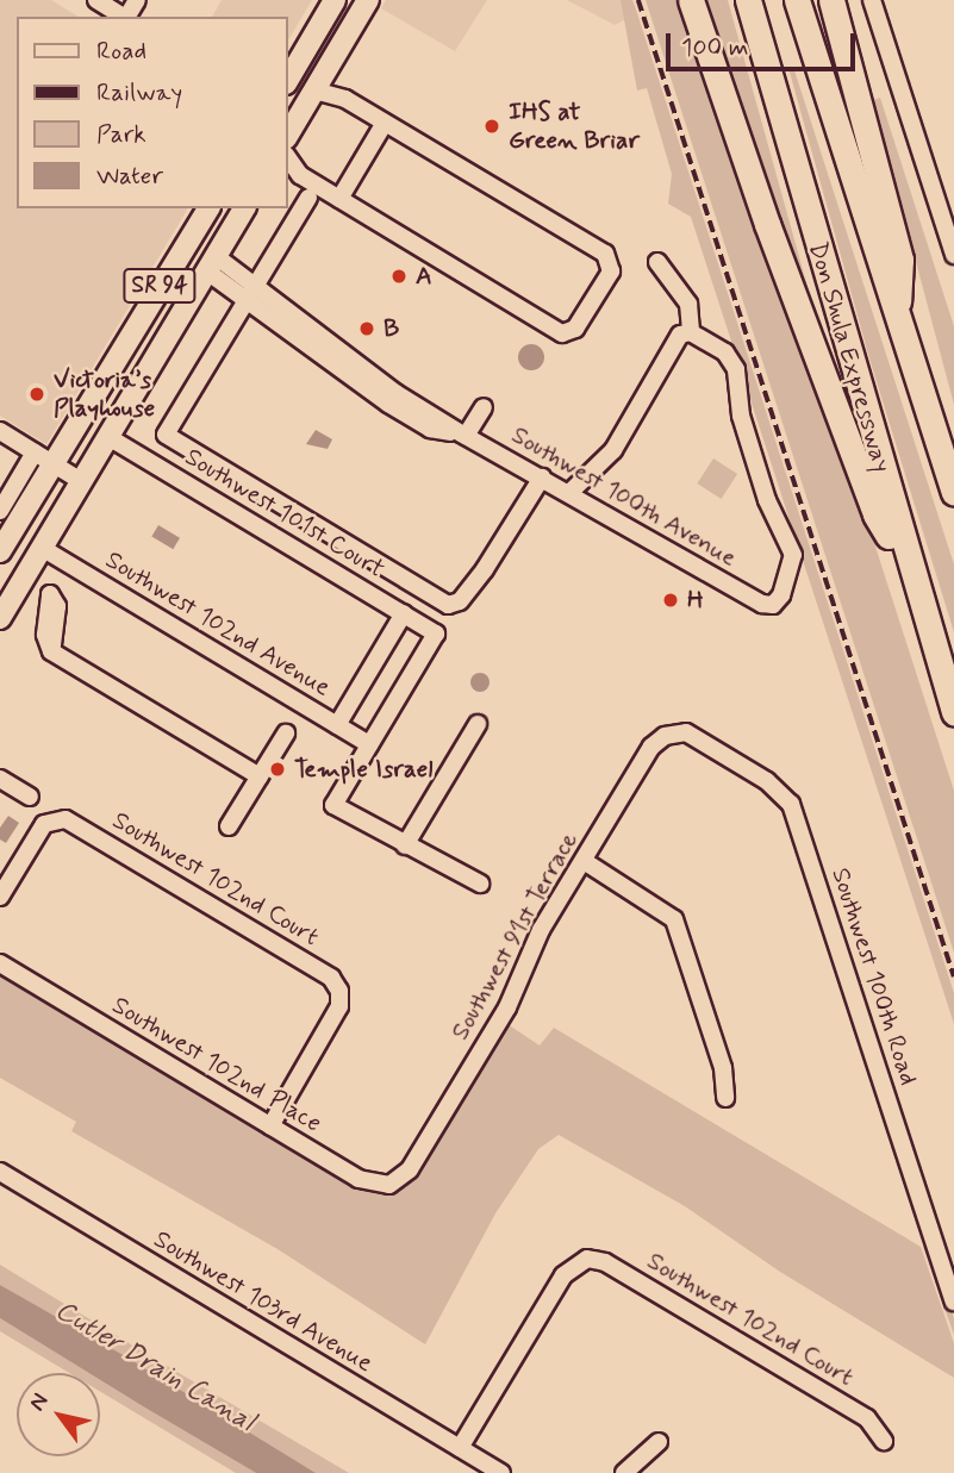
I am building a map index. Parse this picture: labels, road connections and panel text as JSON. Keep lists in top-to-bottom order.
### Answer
{
  "streets": {
    "highway": ["Don Shula Expressway"],
    "main road": ["SR 94"],
    "street": [
      "Southwest 100th Avenue",
      "Southwest 101st Court",
      "Southwest 102nd Avenue",
      "Southwest 102nd Court",
      "Southwest 91st Terrace",
      "Southwest 100th Road",
      "Southwest 102nd Place",
      "Southwest 103rd Avenue"
    ]
  },
  "crossings": [
    ["SR 94", "Southwest 100th Avenue"],
    ["SR 94", "Southwest 101st Court"],
    ["SR 94", "Southwest 102nd Avenue"],
    ["Southwest 101st Court", "Southwest 102nd Avenue"],
    ["Southwest 102nd Court", "Southwest 102nd Place"],
    ["Southwest 102nd Court", "Southwest 103rd Avenue"],
    ["Southwest 91st Terrace", "Southwest 100th Road"],
    ["Southwest 91st Terrace", "Southwest 102nd Place"]
  ],
  "water": ["Cutler Drain Canal"],
  "places": [
    "IHS at Green Briar",
    "A",
    "B",
    "Victoria’s Playhouse",
    "H",
    "Temple Israel"
  ],
  "legend": [
    "Road",
    "Railway",
    "Park",
    "Water"
  ],
  "scale_bar": "100 m",
  "north": "top left"
}
